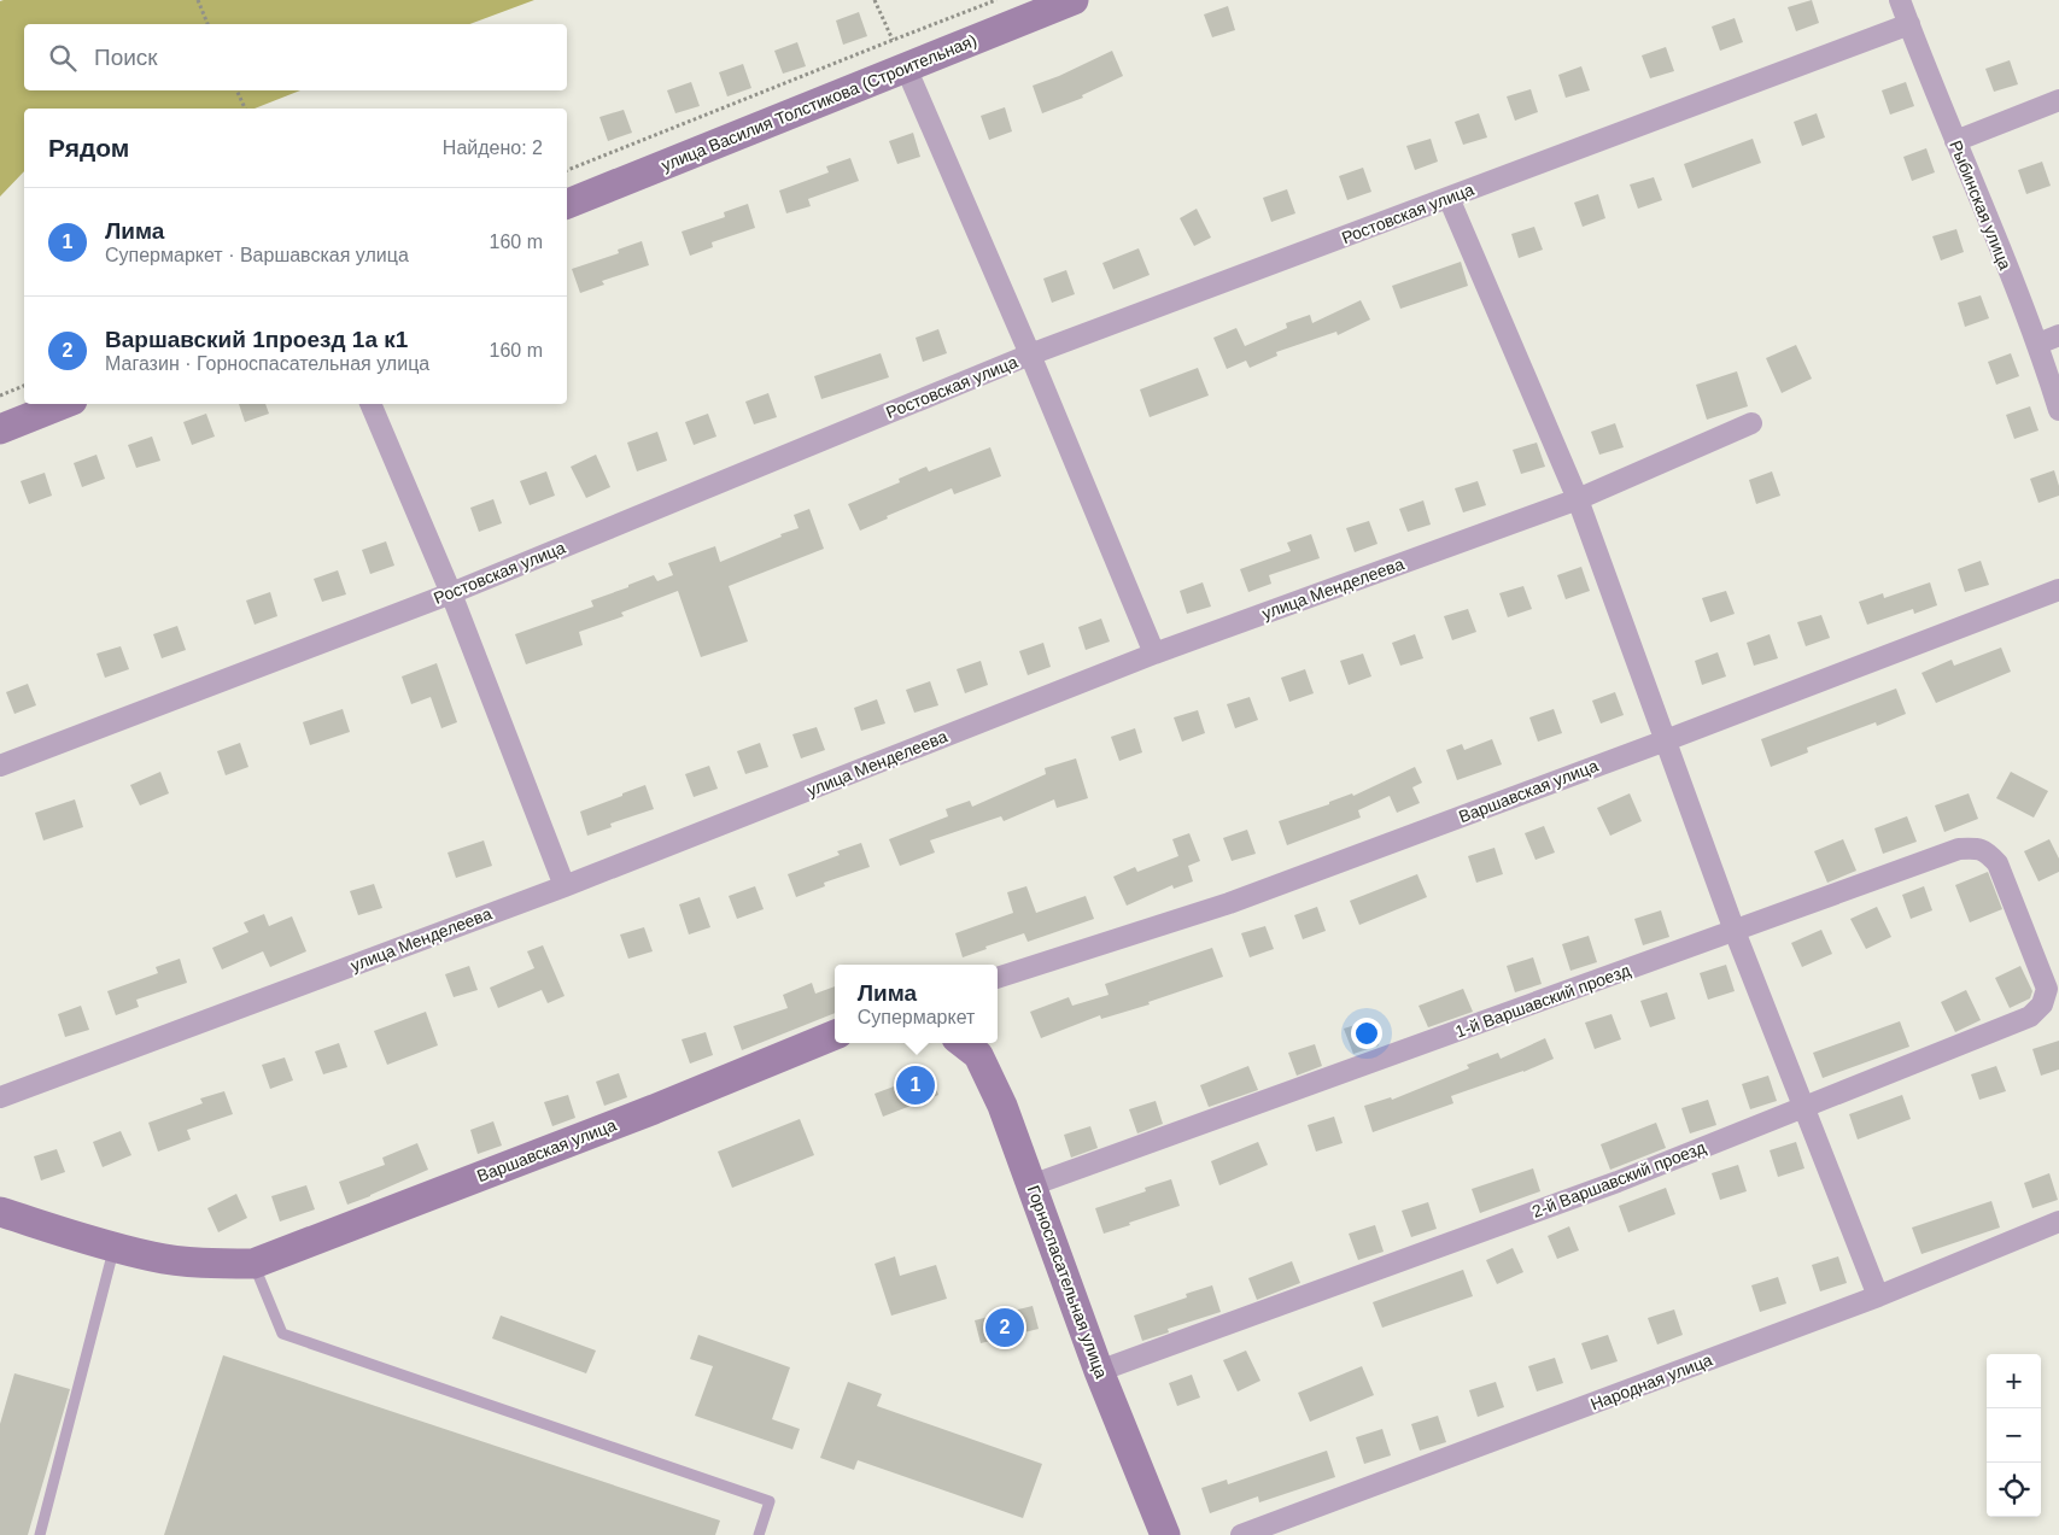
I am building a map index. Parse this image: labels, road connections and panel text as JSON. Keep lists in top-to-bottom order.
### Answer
{
  "streets": {
    "main road": ["улица Василия Толстикова (Строительная)", "Варшавская улица", "Горноспасательная улица"],
    "street": [
      "Рыбинская улица",
      "Ростовская улица",
      "улица Менделеева",
      "1-й Варшавский проезд",
      "2-й Варшавский проезд",
      "Народная улица"
    ]
  },
  "crossings": [
    ["Рыбинская улица", "Ростовская улица"],
    ["1-й Варшавский проезд", "2-й Варшавский проезд"],
    ["1-й Варшавский проезд", "Горноспасательная улица"],
    ["2-й Варшавский проезд", "Горноспасательная улица"]
  ],
  "page": {
    "search": "Поиск",
    "heading": ["Рядом", "Найдено: 2"],
    "list": [
      {
        "mark": "1",
        "name": "Лима",
        "note": "Супермаркет · Варшавская улица",
        "value": "160 m"
      },
      {
        "mark": "2",
        "name": "Варшавский 1проезд 1а к1",
        "note": "Магазин · Горноспасательная улица",
        "value": "160 m"
      }
    ],
    "popup": ["Лима", "Супермаркет"],
    "pins": ["1", "2"],
    "map_buttons": ["+", "−"]
  }
}
